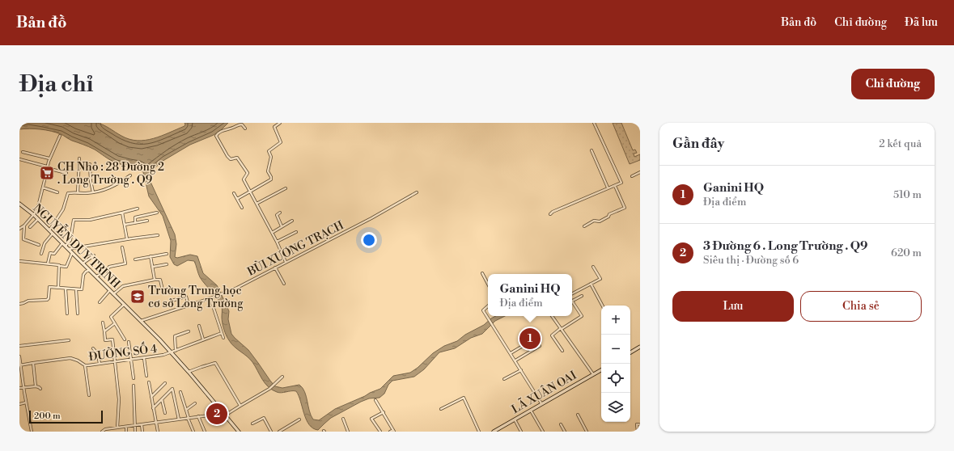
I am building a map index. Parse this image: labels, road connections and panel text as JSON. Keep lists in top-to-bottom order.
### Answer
{
  "streets": {
    "main road": ["NGUYỄN DUY TRINH", "LÃ XUÂN OAI"],
    "street": ["BÙI XƯƠNG TRẠCH", "ĐƯỜNG SỐ 4"]
  },
  "crossings": [
    ["NGUYỄN DUY TRINH", "BÙI XƯƠNG TRẠCH"],
    ["NGUYỄN DUY TRINH", "ĐƯỜNG SỐ 4"]
  ],
  "places": {
    "supermarket": ["CH Nhỏ : 28 Đường 2 . Long Trường . Q9"],
    "school or university": ["Trường Trung học cơ sở Long Trường"]
  },
  "scale_bar": "200 m",
  "page": {
    "header": "Bản đồ",
    "nav": ["Bản đồ", "Chỉ đường", "Đã lưu"],
    "buttons": [
      "Chỉ đường",
      ["Lưu", "Chia sẻ"]
    ],
    "title": "Địa chỉ",
    "heading": ["Gần đây", "2 kết quả"],
    "list": [
      {
        "mark": "1",
        "name": "Ganini HQ",
        "note": "Địa điểm",
        "value": "510 m"
      },
      {
        "mark": "2",
        "name": "3 Đường 6 . Long Trường . Q9",
        "note": "Siêu thị · Đường số 6",
        "value": "620 m"
      }
    ],
    "popup": ["Ganini HQ", "Địa điểm"],
    "map_buttons": ["+", "−"],
    "pins": ["1", "2"],
    "scale": "200 m"
  }
}
